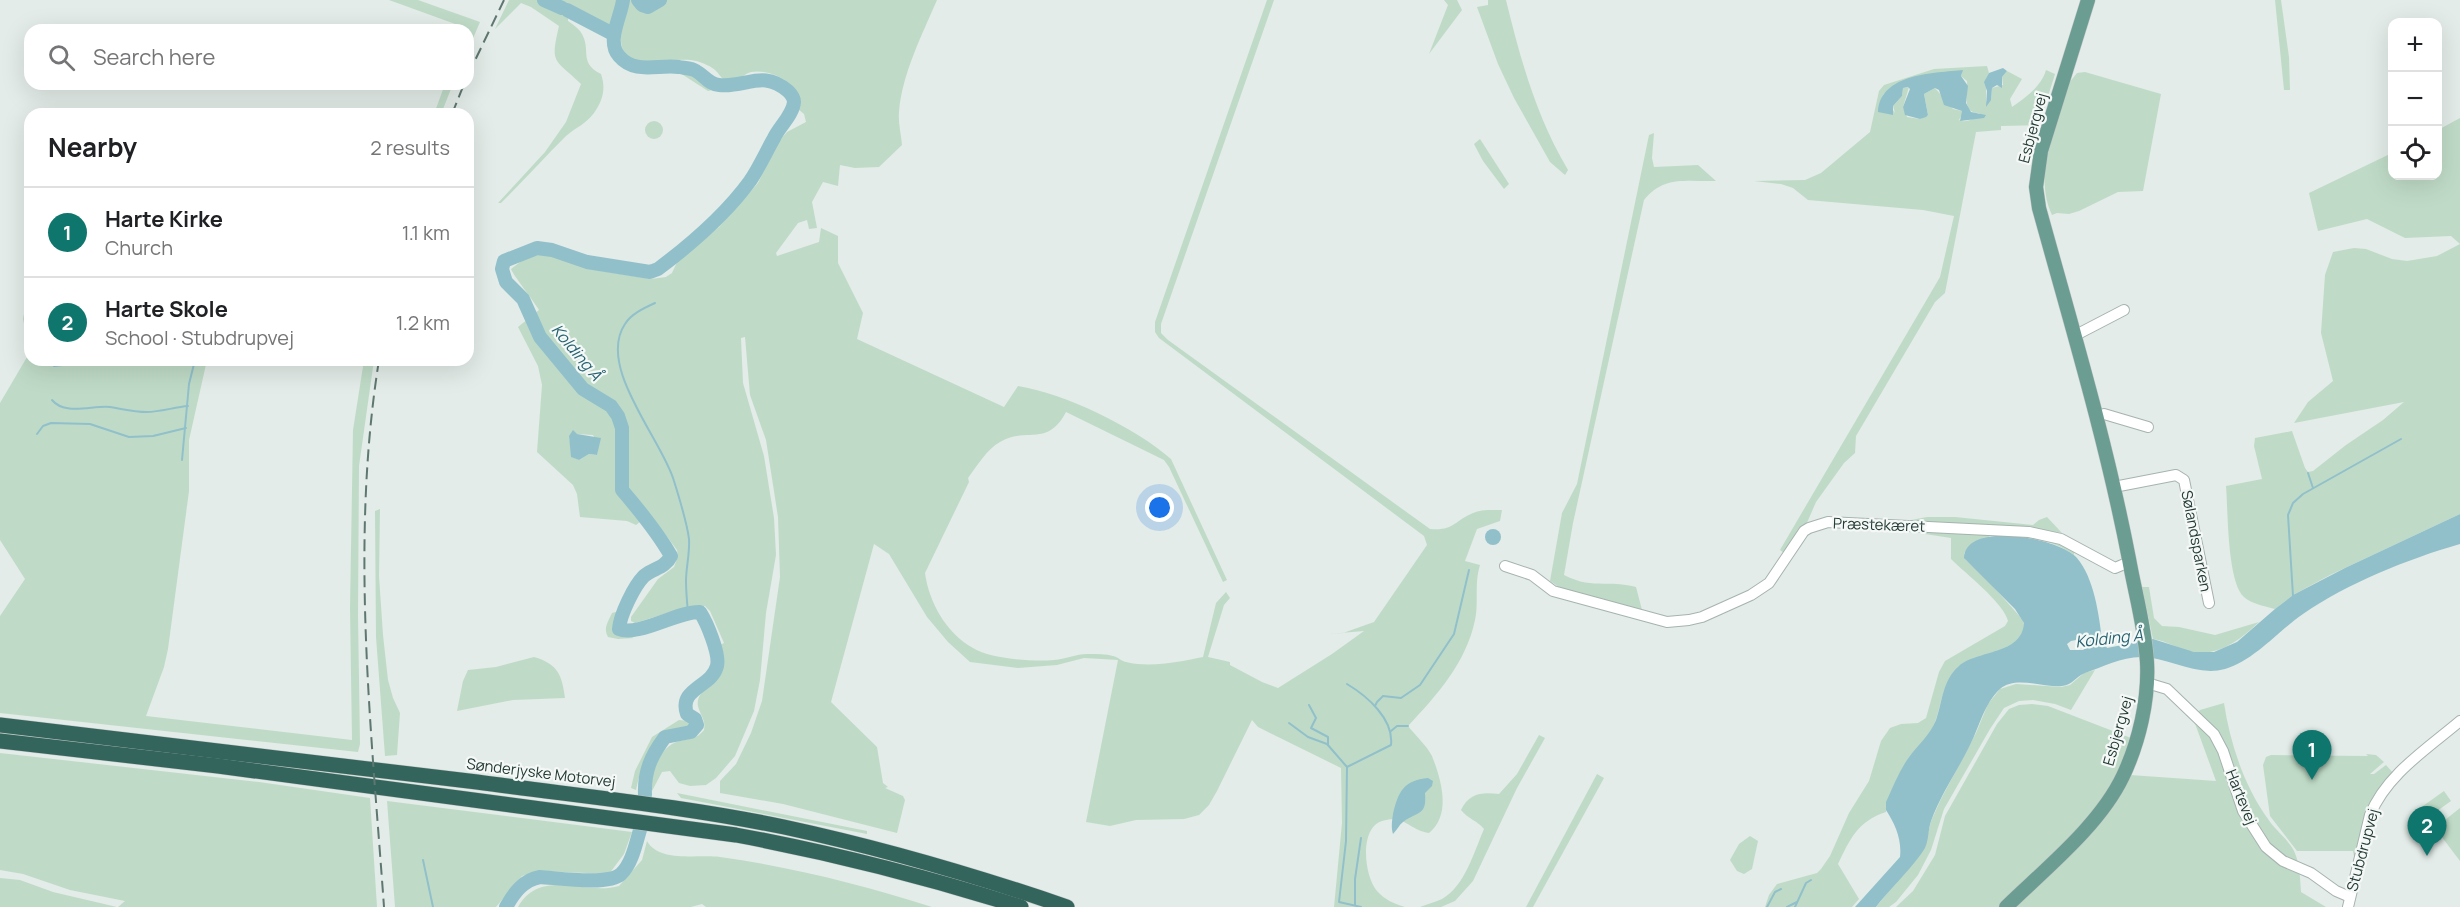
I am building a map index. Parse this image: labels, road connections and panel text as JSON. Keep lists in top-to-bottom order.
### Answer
{
  "streets": {
    "highway": ["Sønderjyske Motorvej"],
    "main road": ["Esbjergvej"],
    "street": [
      "Præstekæret",
      "Sølandsparken",
      "Hartevej",
      "Stubdrupvej"
    ]
  },
  "crossings": [
    ["Esbjergvej", "Præstekæret"],
    ["Esbjergvej", "Sølandsparken"],
    ["Esbjergvej", "Hartevej"],
    ["Hartevej", "Stubdrupvej"]
  ],
  "water": ["Kolding Å"],
  "page": {
    "map_buttons": ["+", "−"],
    "search": "Search here",
    "heading": ["Nearby", "2 results"],
    "list": [
      {
        "mark": "1",
        "name": "Harte Kirke",
        "note": "Church",
        "value": "1.1 km"
      },
      {
        "mark": "2",
        "name": "Harte Skole",
        "note": "School · Stubdrupvej",
        "value": "1.2 km"
      }
    ],
    "pins": ["1", "2"]
  }
}
